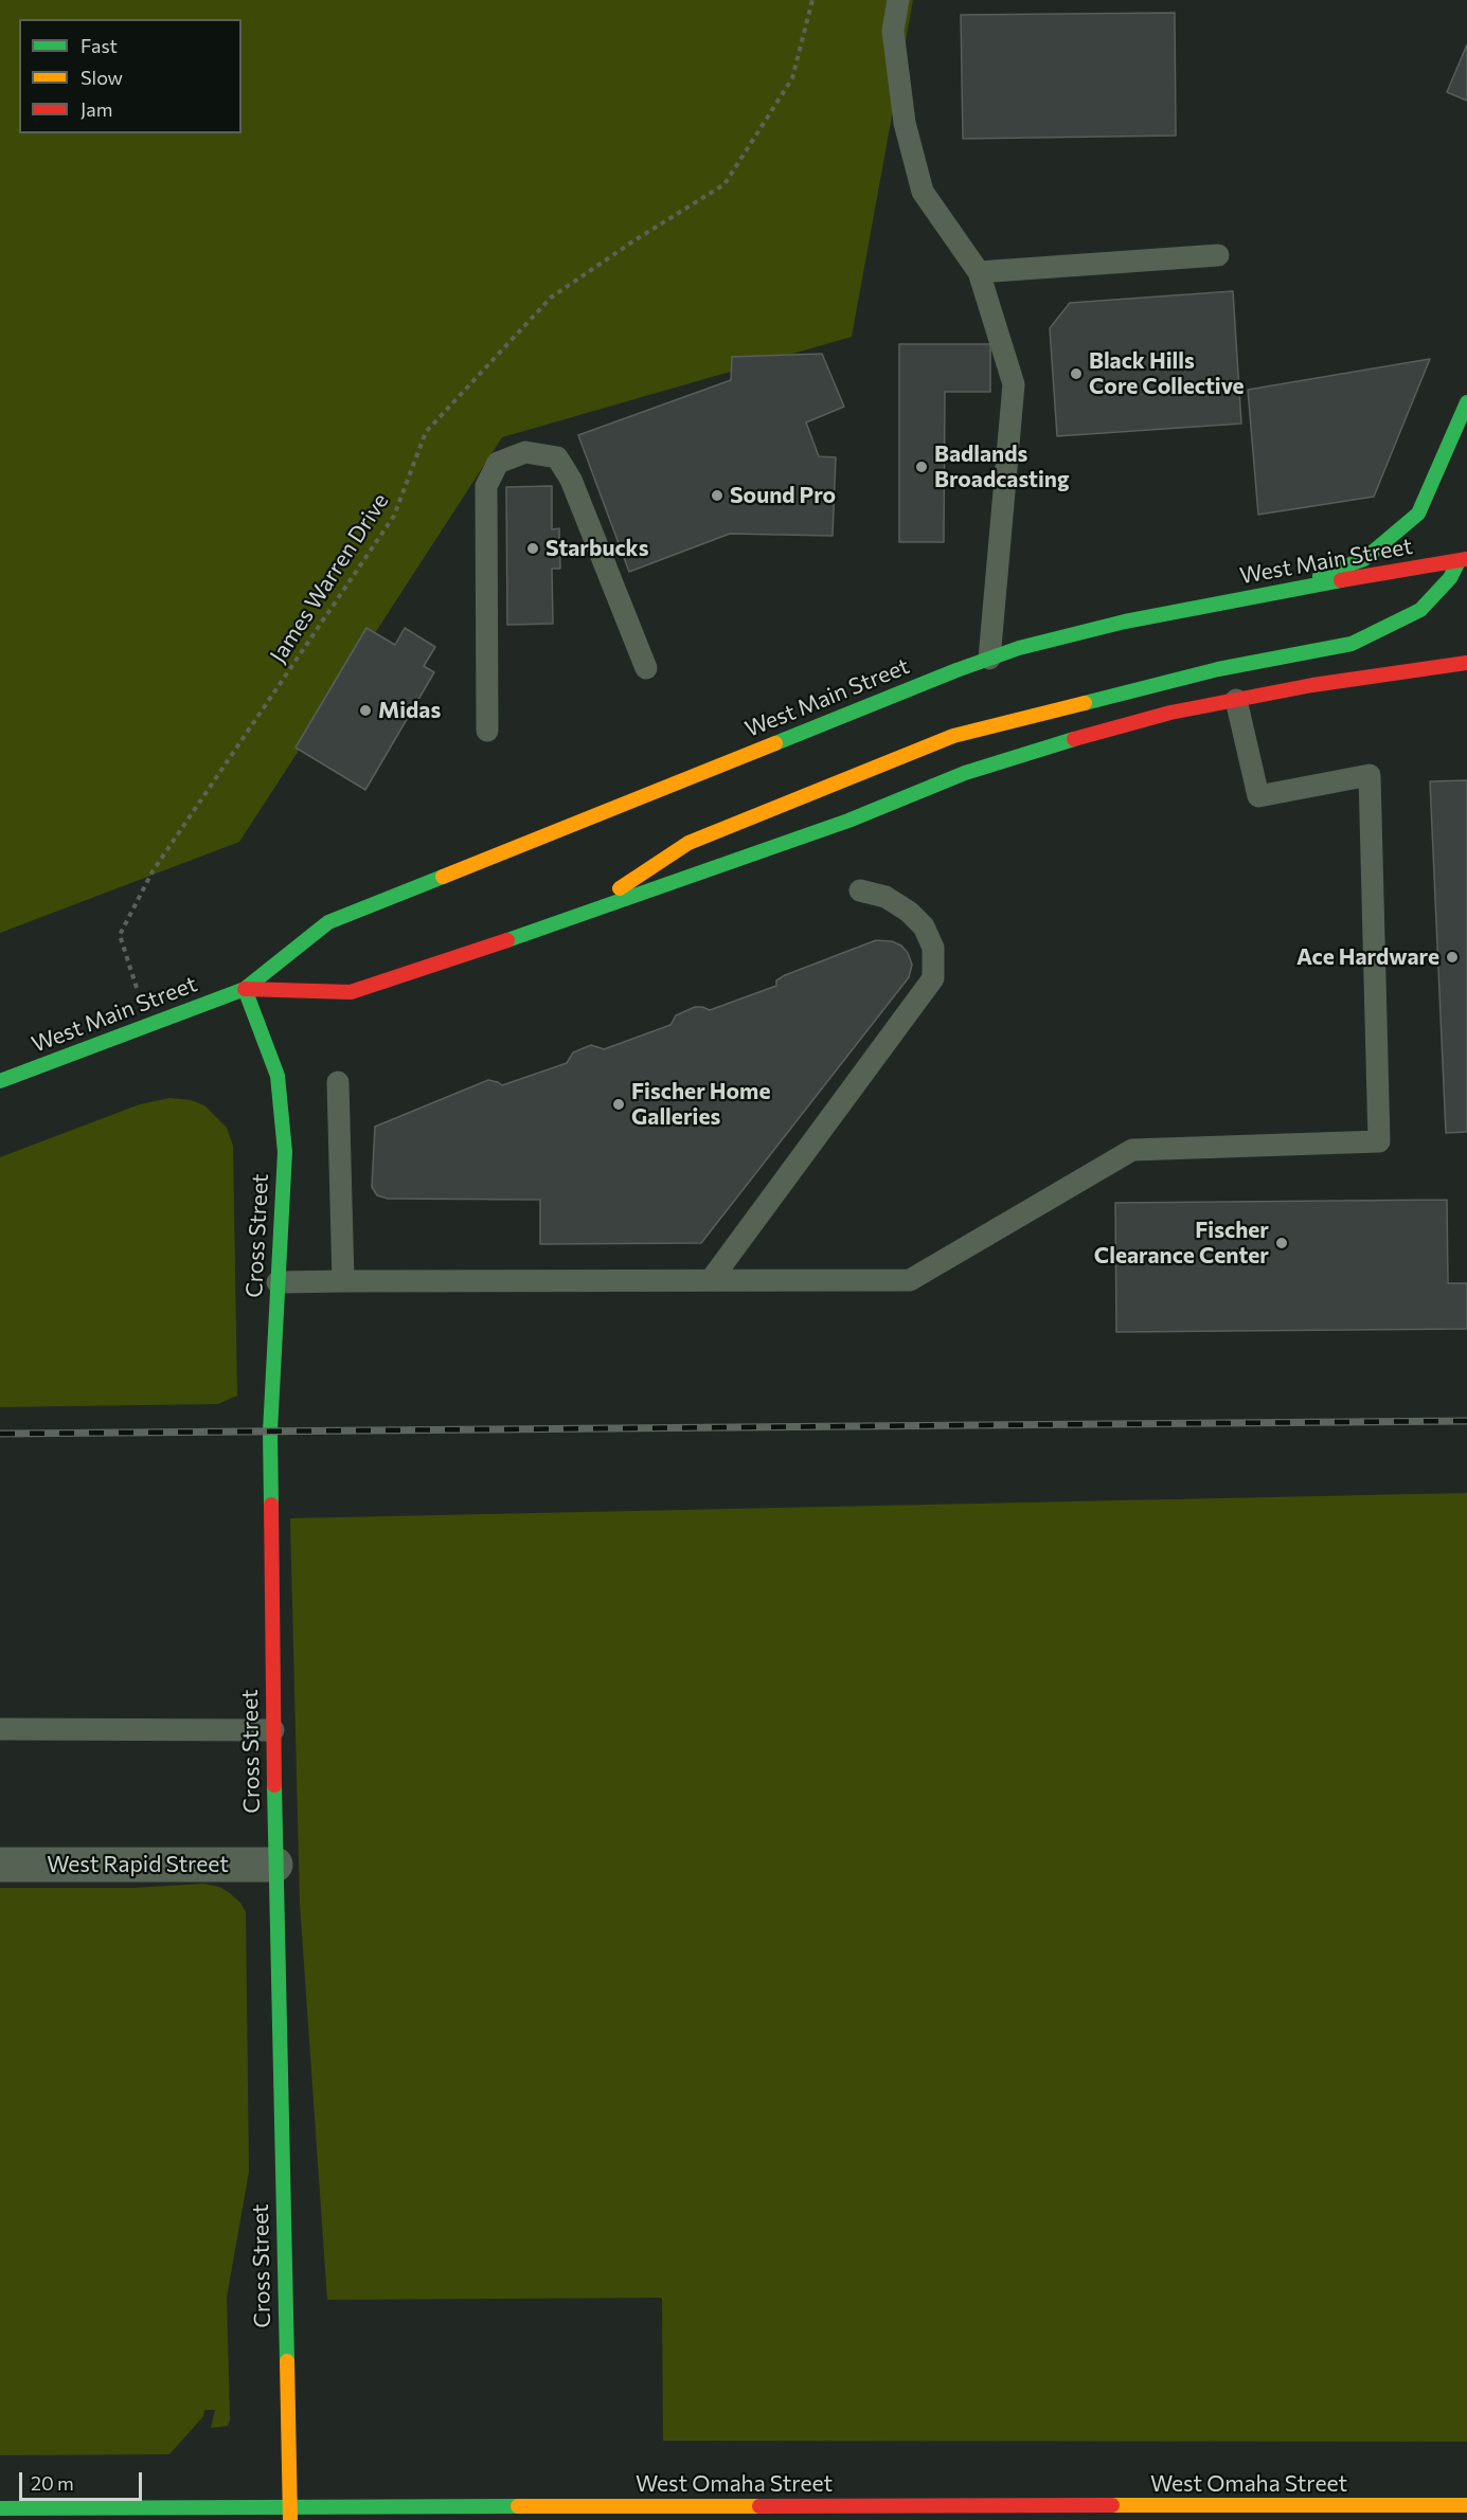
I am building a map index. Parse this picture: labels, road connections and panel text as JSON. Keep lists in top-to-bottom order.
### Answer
{
  "streets": {
    "main road": ["West Main Street", "Cross Street", "West Omaha Street"],
    "street": ["West Rapid Street"],
    "path": ["James Warren Drive"]
  },
  "crossings": [
    ["West Main Street", "James Warren Drive"],
    ["West Main Street", "Cross Street"],
    ["Cross Street", "West Rapid Street"],
    ["Cross Street", "West Omaha Street"]
  ],
  "places": [
    "Black Hills Core Collective",
    "Badlands Broadcasting",
    "Sound Pro",
    "Starbucks",
    "Midas",
    "Ace Hardware",
    "Fischer Home Galleries",
    "Fischer Clearance Center"
  ],
  "legend": ["Fast", "Slow", "Jam"],
  "scale_bar": "20 m"
}
